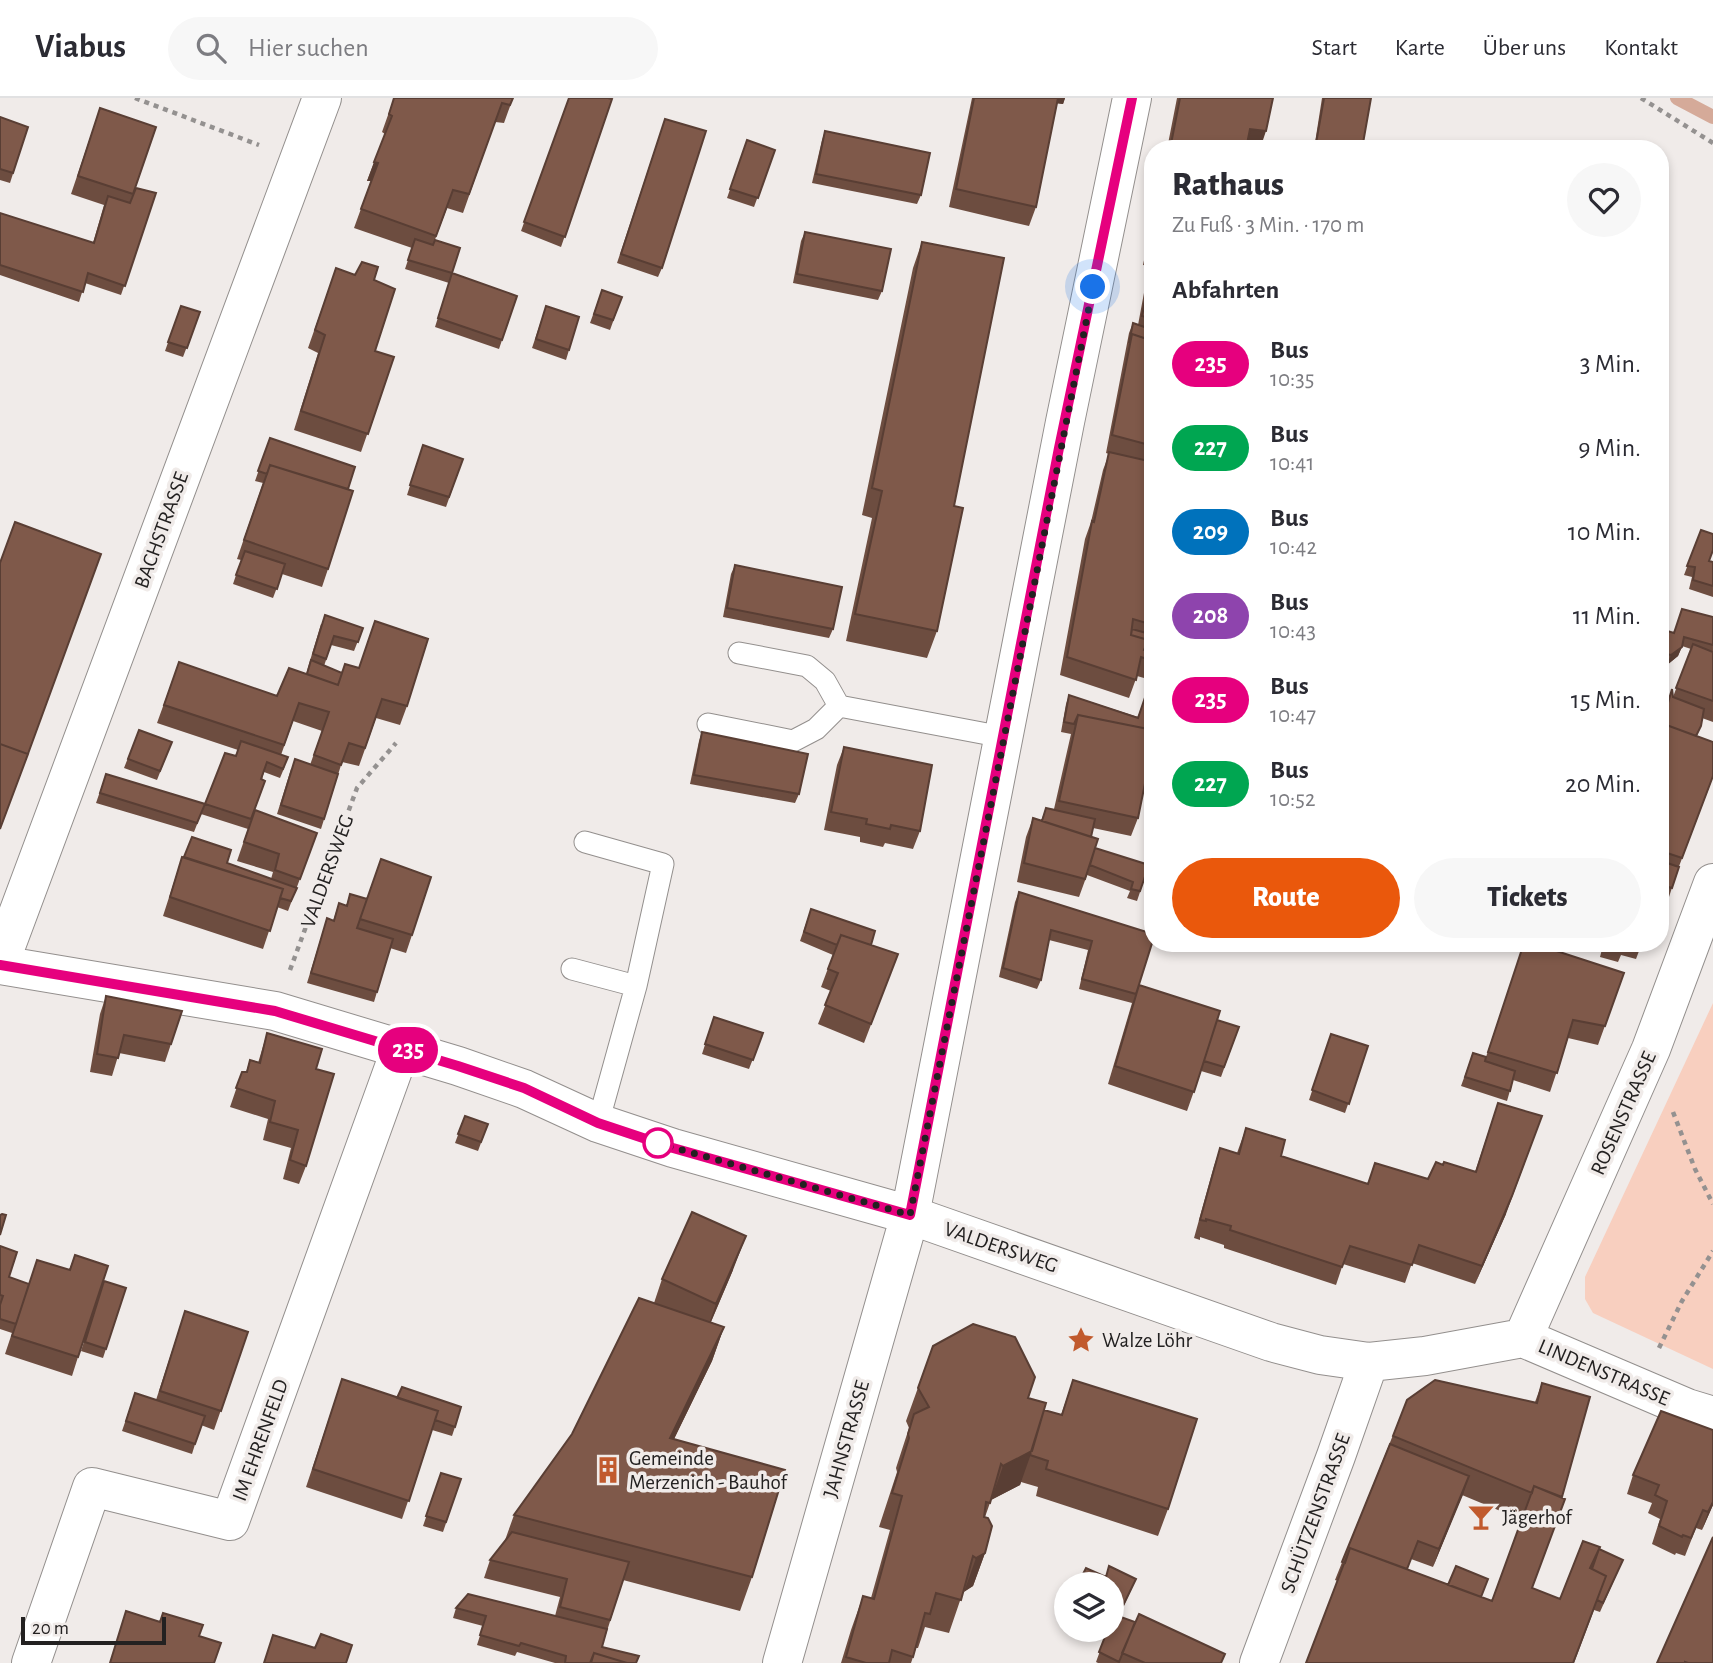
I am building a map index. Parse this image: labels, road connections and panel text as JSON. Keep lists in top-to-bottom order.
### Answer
{
  "streets": {
    "street": [
      "BACHSTRASSE",
      "VALDERSWEG",
      "ROSENSTRASSE",
      "LINDENSTRASSE",
      "JAHNSTRASSE",
      "IM EHRENFELD",
      "SCHÜTZENSTRASSE"
    ]
  },
  "crossings": [
    ["BACHSTRASSE", "VALDERSWEG"],
    ["VALDERSWEG", "LINDENSTRASSE"],
    ["VALDERSWEG", "JAHNSTRASSE"],
    ["VALDERSWEG", "IM EHRENFELD"],
    ["VALDERSWEG", "SCHÜTZENSTRASSE"],
    ["ROSENSTRASSE", "LINDENSTRASSE"],
    ["LINDENSTRASSE", "SCHÜTZENSTRASSE"]
  ],
  "places": {
    "place": ["Walze Löhr"],
    "building": ["Gemeinde Merzenich - Bauhof"],
    "bar": ["Jägerhof"]
  },
  "lines": ["bus line 235"],
  "scale_bar": "20 m",
  "page": {
    "header": "Viabus",
    "search": "Hier suchen",
    "nav": [
      "Start",
      "Karte",
      "Über uns",
      "Kontakt"
    ],
    "on_map": "235",
    "heading": [
      ["Rathaus", "Zu Fuß · 3 Min. · 170 m"],
      "Abfahrten"
    ],
    "list": [
      {
        "mark": "235",
        "name": "Bus",
        "note": "10:35",
        "value": "3 Min."
      },
      {
        "mark": "227",
        "name": "Bus",
        "note": "10:41",
        "value": "9 Min."
      },
      {
        "mark": "209",
        "name": "Bus",
        "note": "10:42",
        "value": "10 Min."
      },
      {
        "mark": "208",
        "name": "Bus",
        "note": "10:43",
        "value": "11 Min."
      },
      {
        "mark": "235",
        "name": "Bus",
        "note": "10:47",
        "value": "15 Min."
      },
      {
        "mark": "227",
        "name": "Bus",
        "note": "10:52",
        "value": "20 Min."
      }
    ],
    "buttons": ["Route", "Tickets"],
    "scale": "20 m"
  }
}
